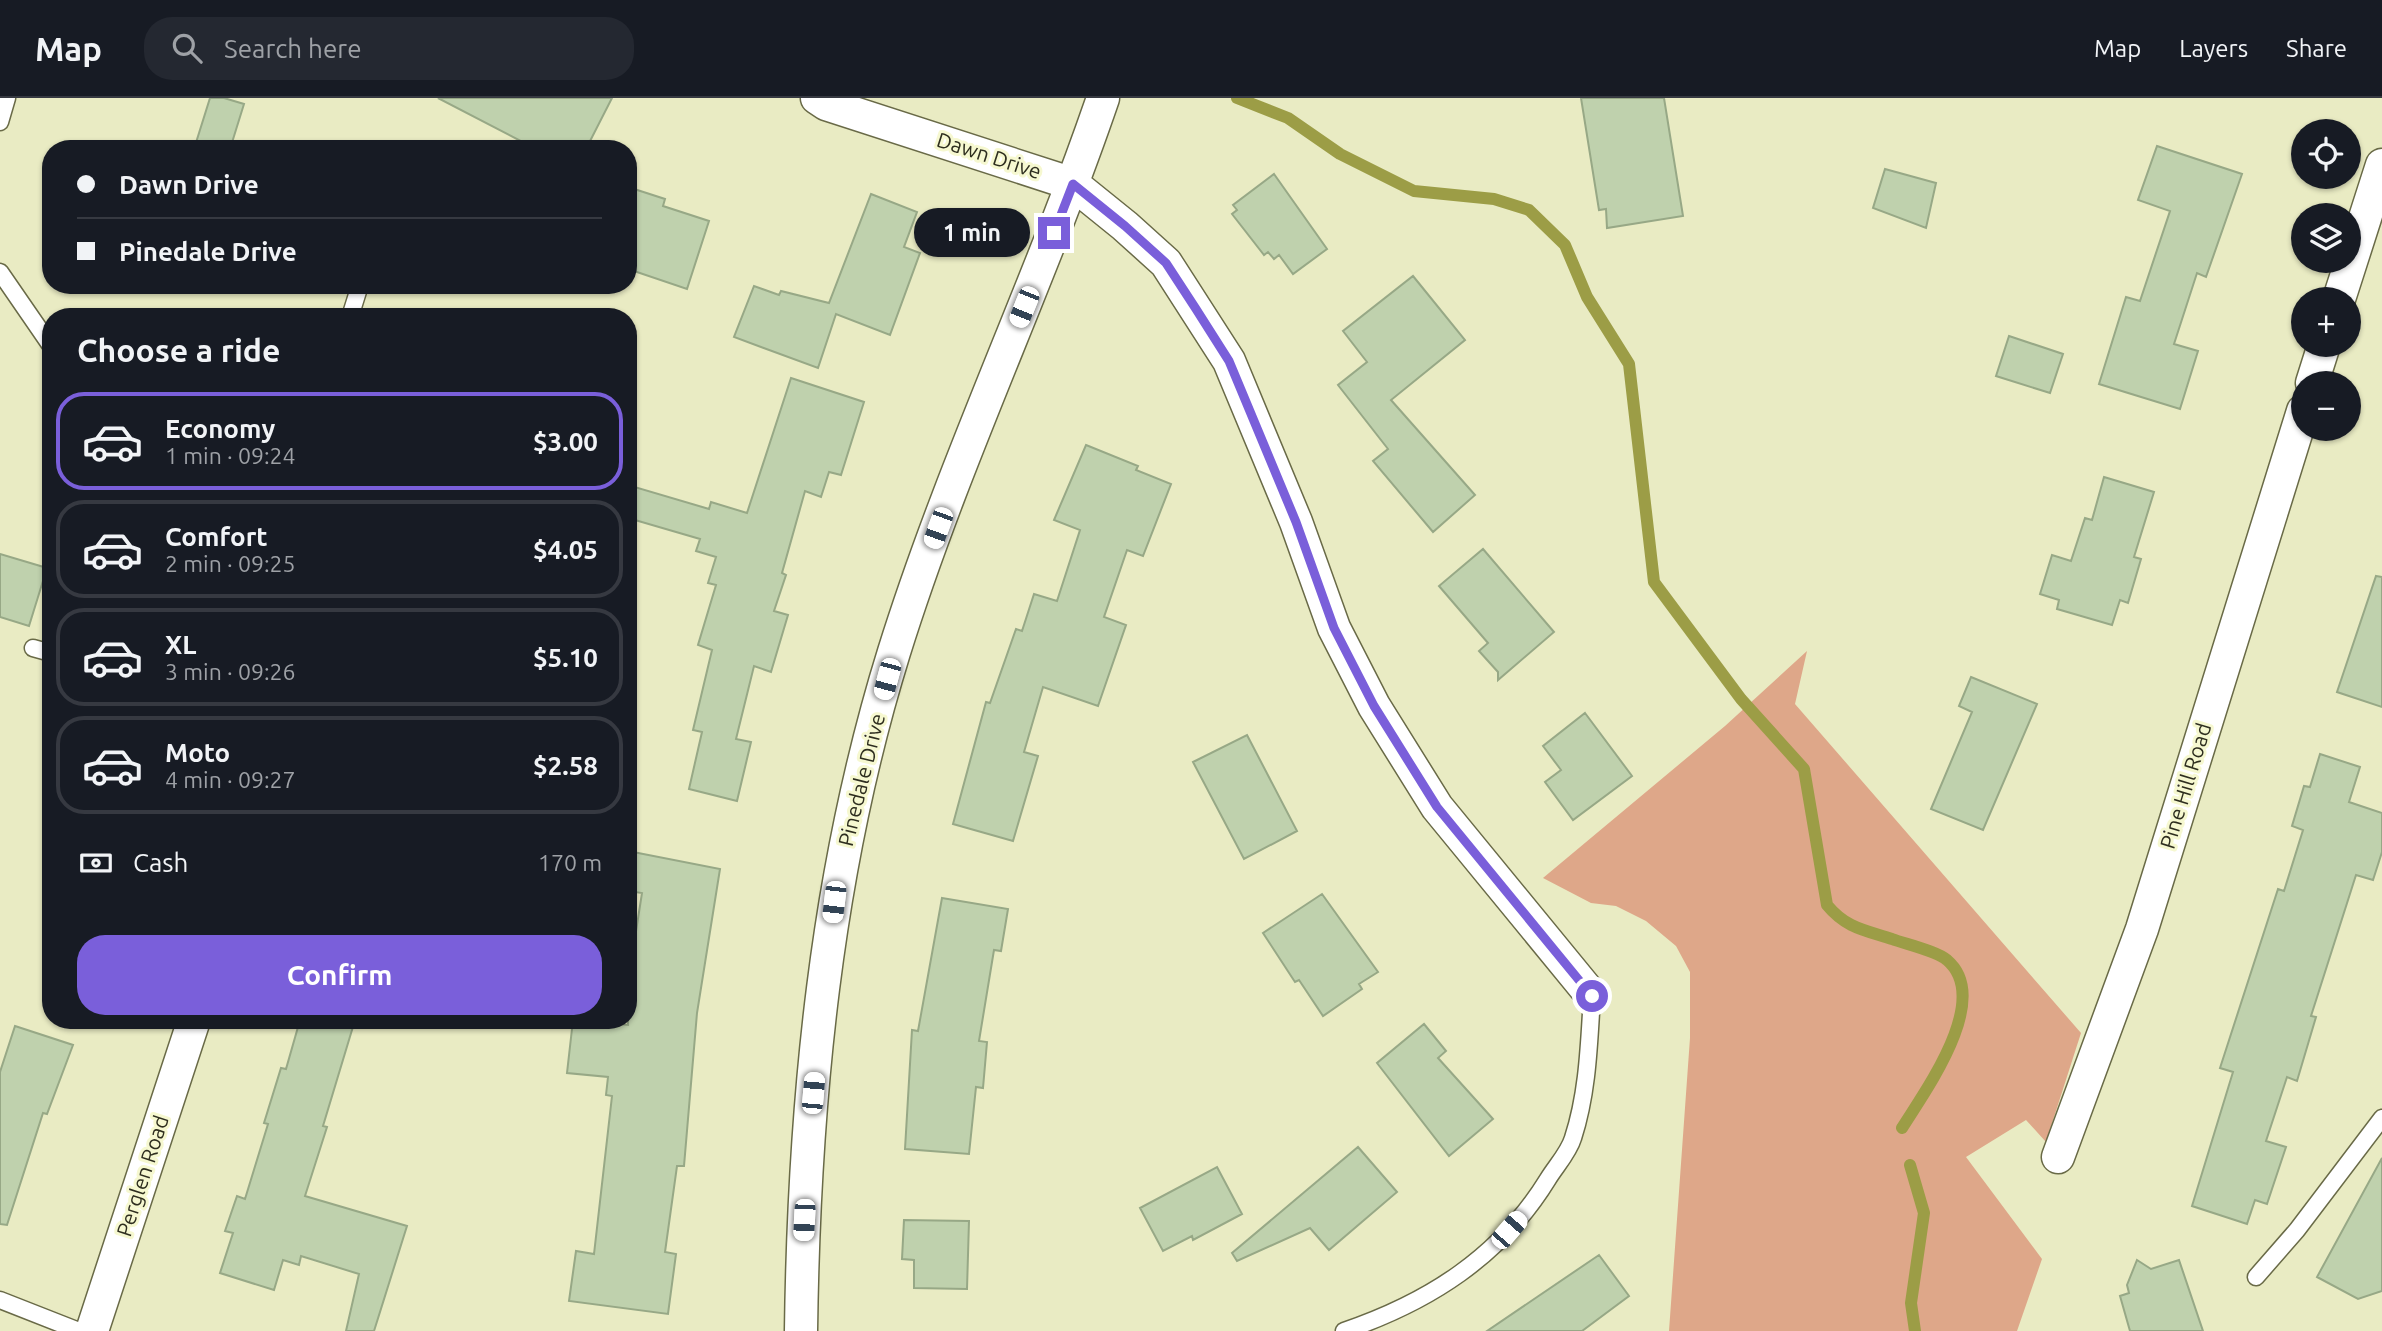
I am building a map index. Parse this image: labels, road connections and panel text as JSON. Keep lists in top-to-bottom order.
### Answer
{
  "streets": {
    "street": [
      "Dawn Drive",
      "Pinedale Drive",
      "Pine Hill Road",
      "Perglen Road"
    ]
  },
  "crossings": [
    ["Dawn Drive", "Pinedale Drive"]
  ],
  "page": {
    "header": "Map",
    "search": "Search here",
    "nav": ["Map", "Layers", "Share"],
    "map_buttons": ["+", "−"],
    "banner": ["Dawn Drive", "Pinedale Drive"],
    "bubble": "1 min",
    "heading": "Choose a ride",
    "list": [
      {
        "name": "Economy",
        "note": "1 min · 09:24",
        "value": "$3.00"
      },
      {
        "name": "Comfort",
        "note": "2 min · 09:25",
        "value": "$4.05"
      },
      {
        "name": "XL",
        "note": "3 min · 09:26",
        "value": "$5.10"
      },
      {
        "name": "Moto",
        "note": "4 min · 09:27",
        "value": "$2.58"
      }
    ],
    "pay": ["Cash", "170 m"],
    "buttons": "Confirm"
  }
}
